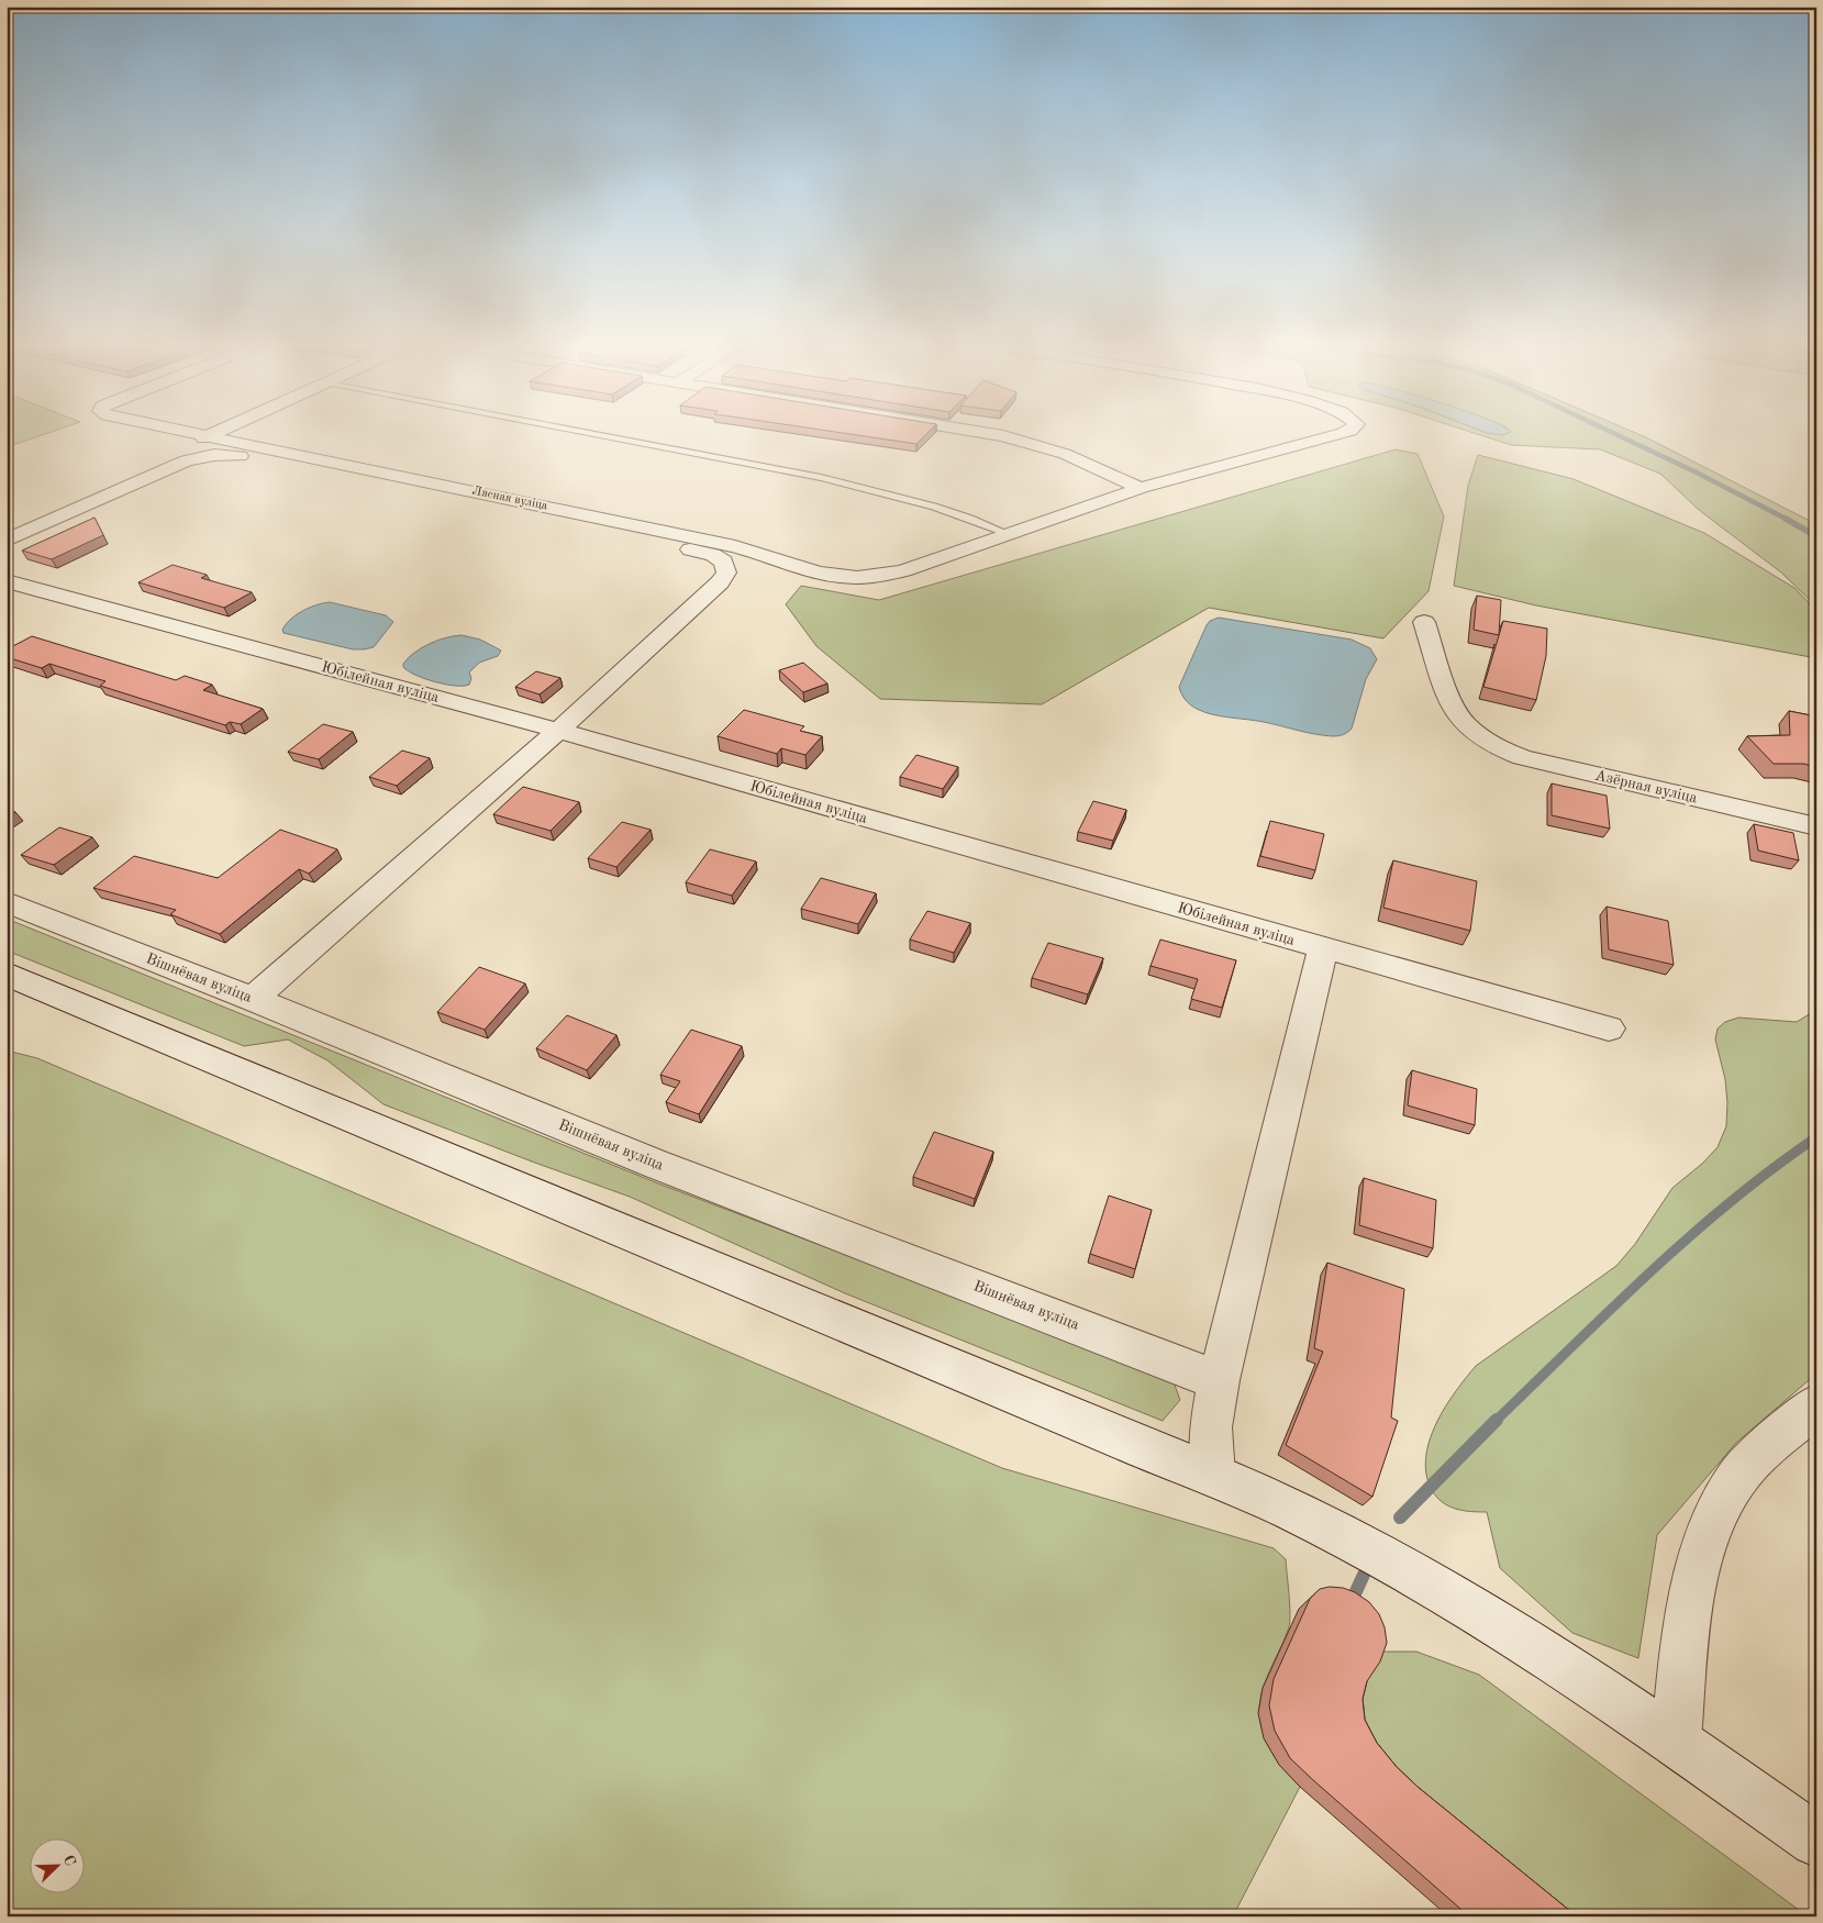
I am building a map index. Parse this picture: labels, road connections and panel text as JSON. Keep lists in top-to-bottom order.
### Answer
{
  "streets": {
    "street": [
      "Лясная вуліца",
      "Юбілейная вуліца",
      "Азёрная вуліца",
      "Вішнёвая вуліца"
    ]
  },
  "crossings": [
    ["Лясная вуліца", "Юбілейная вуліца"]
  ],
  "north": "top right"
}
